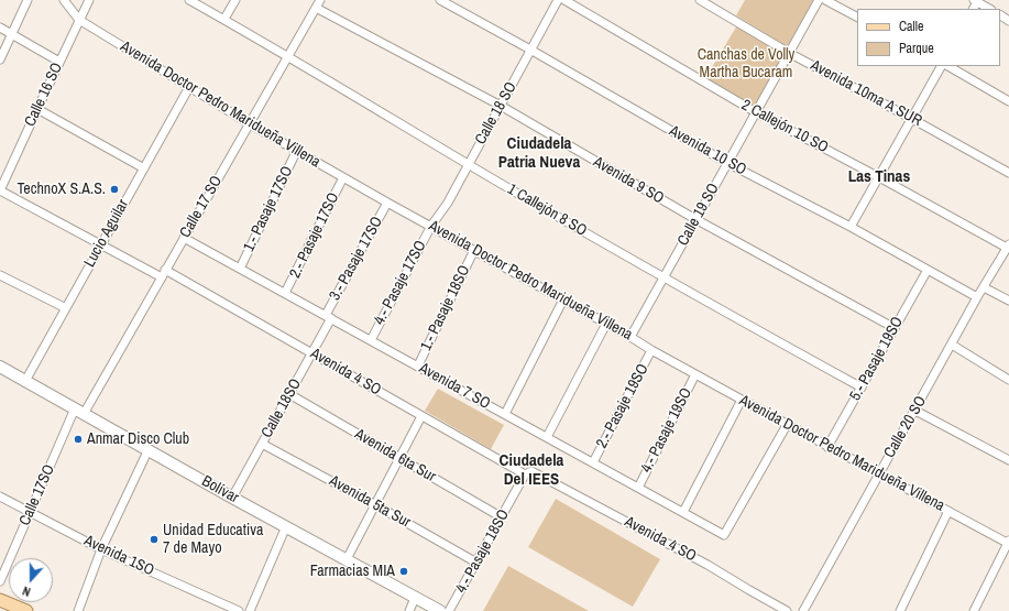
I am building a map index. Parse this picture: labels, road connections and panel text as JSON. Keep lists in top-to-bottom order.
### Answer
{
  "streets": {
    "street": [
      "Avenida 10ma A SUR",
      "Calle 16 SO",
      "Avenida Doctor Pedro Maridueña Villena",
      "Calle 18 SO",
      "2 Callejón 10 SO",
      "Avenida 10 SO",
      "Avenida 9 SO",
      "Calle 17 SO",
      "1.- Pasaje 17SO",
      "1 Callejón 8 SO",
      "Calle 19 SO",
      "Lucio Aguilar",
      "2.- Pasaje 17SO",
      "3.- Pasaje 17SO",
      "4.- Pasaje 17SO",
      "1.- Pasaje 18SO",
      "5.- Pasaje 19SO",
      "Avenida 4 SO",
      "Avenida 7 SO",
      "2.- Pasaje 19SO",
      "Calle 18SO",
      "Calle 20 SO",
      "4.- Pasaje 19SO",
      "Avenida 6ta Sur",
      "Bolívar",
      "Calle 17SO",
      "Avenida 5ta Sur",
      "4.- Pasaje 18SO",
      "Avenida 1SO"
    ]
  },
  "crossings": [
    ["Avenida 10ma A SUR", "Calle 19 SO"],
    ["Calle 16 SO", "Avenida Doctor Pedro Maridueña Villena"],
    ["Calle 16 SO", "Avenida 4 SO"],
    ["Avenida Doctor Pedro Maridueña Villena", "Calle 18 SO"],
    ["Avenida Doctor Pedro Maridueña Villena", "Calle 17 SO"],
    ["Avenida Doctor Pedro Maridueña Villena", "1.- Pasaje 17SO"],
    ["Avenida Doctor Pedro Maridueña Villena", "Calle 19 SO"],
    ["Avenida Doctor Pedro Maridueña Villena", "Lucio Aguilar"],
    ["Avenida Doctor Pedro Maridueña Villena", "2.- Pasaje 17SO"],
    ["Avenida Doctor Pedro Maridueña Villena", "3.- Pasaje 17SO"],
    ["Avenida Doctor Pedro Maridueña Villena", "4.- Pasaje 17SO"],
    ["Avenida Doctor Pedro Maridueña Villena", "1.- Pasaje 18SO"],
    ["Avenida Doctor Pedro Maridueña Villena", "5.- Pasaje 19SO"],
    ["Avenida Doctor Pedro Maridueña Villena", "Avenida 7 SO"],
    ["Avenida Doctor Pedro Maridueña Villena", "2.- Pasaje 19SO"],
    ["Avenida Doctor Pedro Maridueña Villena", "Calle 20 SO"],
    ["Avenida Doctor Pedro Maridueña Villena", "4.- Pasaje 19SO"],
    ["Calle 18 SO", "Avenida 10 SO"],
    ["Calle 18 SO", "Avenida 9 SO"],
    ["Calle 18 SO", "1 Callejón 8 SO"],
    ["Calle 18 SO", "4.- Pasaje 17SO"],
    ["2 Callejón 10 SO", "Calle 19 SO"],
    ["2 Callejón 10 SO", "Calle 20 SO"],
    ["Avenida 10 SO", "Calle 19 SO"],
    ["Avenida 10 SO", "5.- Pasaje 19SO"],
    ["Avenida 10 SO", "Calle 20 SO"],
    ["Avenida 9 SO", "Calle 17 SO"],
    ["Avenida 9 SO", "Calle 19 SO"],
    ["Avenida 9 SO", "5.- Pasaje 19SO"],
    ["Calle 17 SO", "1 Callejón 8 SO"],
    ["Calle 17 SO", "Avenida 4 SO"],
    ["Calle 17 SO", "Avenida 7 SO"],
    ["Calle 17 SO", "Bolívar"],
    ["Calle 17 SO", "Calle 17SO"],
    ["1.- Pasaje 17SO", "Avenida 7 SO"],
    ["1 Callejón 8 SO", "Calle 19 SO"],
    ["1 Callejón 8 SO", "5.- Pasaje 19SO"],
    ["Lucio Aguilar", "Avenida 4 SO"],
    ["Lucio Aguilar", "Bolívar"],
    ["2.- Pasaje 17SO", "Avenida 7 SO"],
    ["3.- Pasaje 17SO", "Avenida 7 SO"],
    ["3.- Pasaje 17SO", "Calle 18SO"],
    ["4.- Pasaje 17SO", "Avenida 7 SO"],
    ["1.- Pasaje 18SO", "Avenida 7 SO"],
    ["Avenida 4 SO", "Calle 18SO"],
    ["Avenida 4 SO", "4.- Pasaje 18SO"],
    ["Avenida 7 SO", "2.- Pasaje 19SO"],
    ["Avenida 7 SO", "Calle 18SO"],
    ["Avenida 7 SO", "4.- Pasaje 19SO"],
    ["Calle 18SO", "Avenida 6ta Sur"],
    ["Calle 18SO", "Bolívar"],
    ["Calle 18SO", "Avenida 5ta Sur"],
    ["Avenida 6ta Sur", "4.- Pasaje 18SO"],
    ["Bolívar", "Calle 17SO"],
    ["Calle 17SO", "Avenida 1SO"],
    ["Avenida 5ta Sur", "4.- Pasaje 18SO"]
  ],
  "districts": ["Ciudadela Patria Nueva", "Las Tinas", "Ciudadela Del IEES"],
  "parks": ["Canchas de Volly Martha Bucaram"],
  "places": [
    "TechnoX S.A.S.",
    "Anmar Disco Club",
    "Unidad Educativa 7 de Mayo",
    "Farmacias MIA"
  ],
  "legend": ["Calle", "Parque"],
  "north": "bottom"
}
